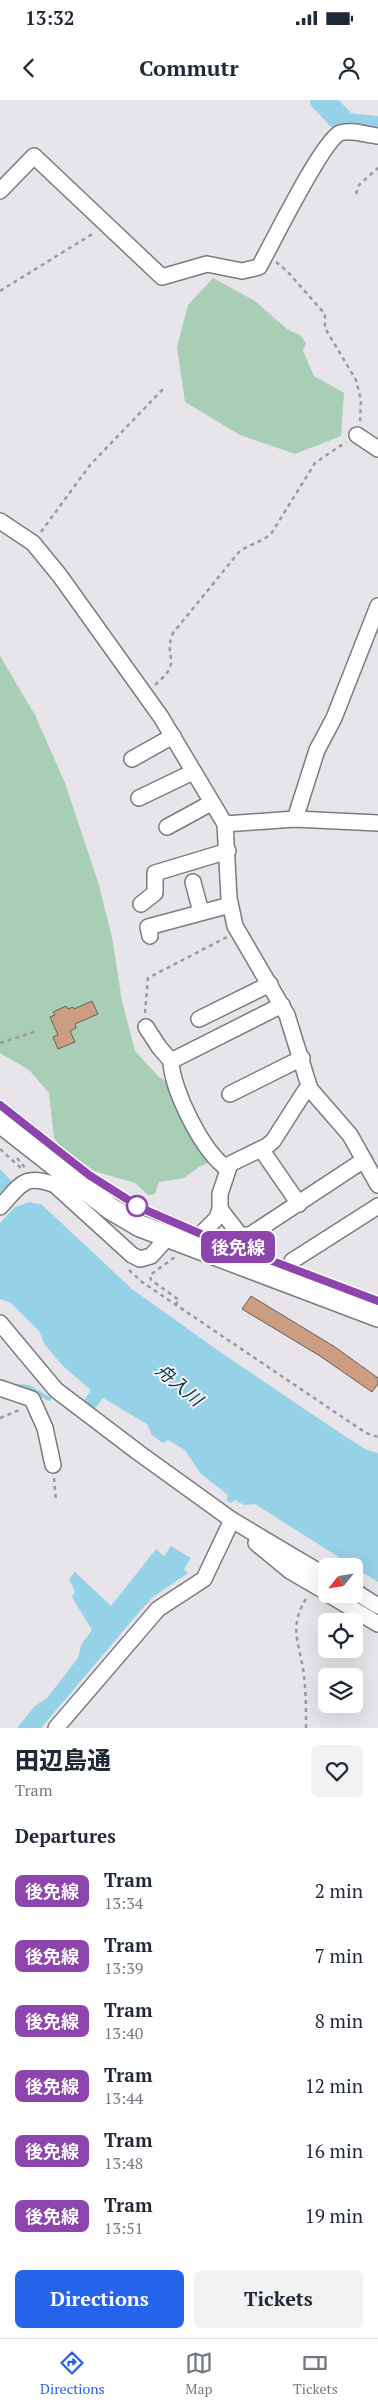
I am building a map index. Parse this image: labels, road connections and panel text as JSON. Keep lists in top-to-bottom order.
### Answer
{
  "water": ["舟入川"],
  "lines": ["tram line 後免線"],
  "north": "bottom left",
  "page": {
    "status": "13:32",
    "header": "Commutr",
    "on_map": "後免線",
    "heading": [
      ["田辺島通", "Tram"],
      "Departures"
    ],
    "list": [
      {
        "mark": "後免線",
        "name": "Tram",
        "note": "13:34",
        "value": "2 min"
      },
      {
        "mark": "後免線",
        "name": "Tram",
        "note": "13:39",
        "value": "7 min"
      },
      {
        "mark": "後免線",
        "name": "Tram",
        "note": "13:40",
        "value": "8 min"
      },
      {
        "mark": "後免線",
        "name": "Tram",
        "note": "13:44",
        "value": "12 min"
      },
      {
        "mark": "後免線",
        "name": "Tram",
        "note": "13:48",
        "value": "16 min"
      },
      {
        "mark": "後免線",
        "name": "Tram",
        "note": "13:51",
        "value": "19 min"
      }
    ],
    "buttons": ["Directions", "Tickets"],
    "tabs": ["Directions", "Map", "Tickets"]
  }
}
